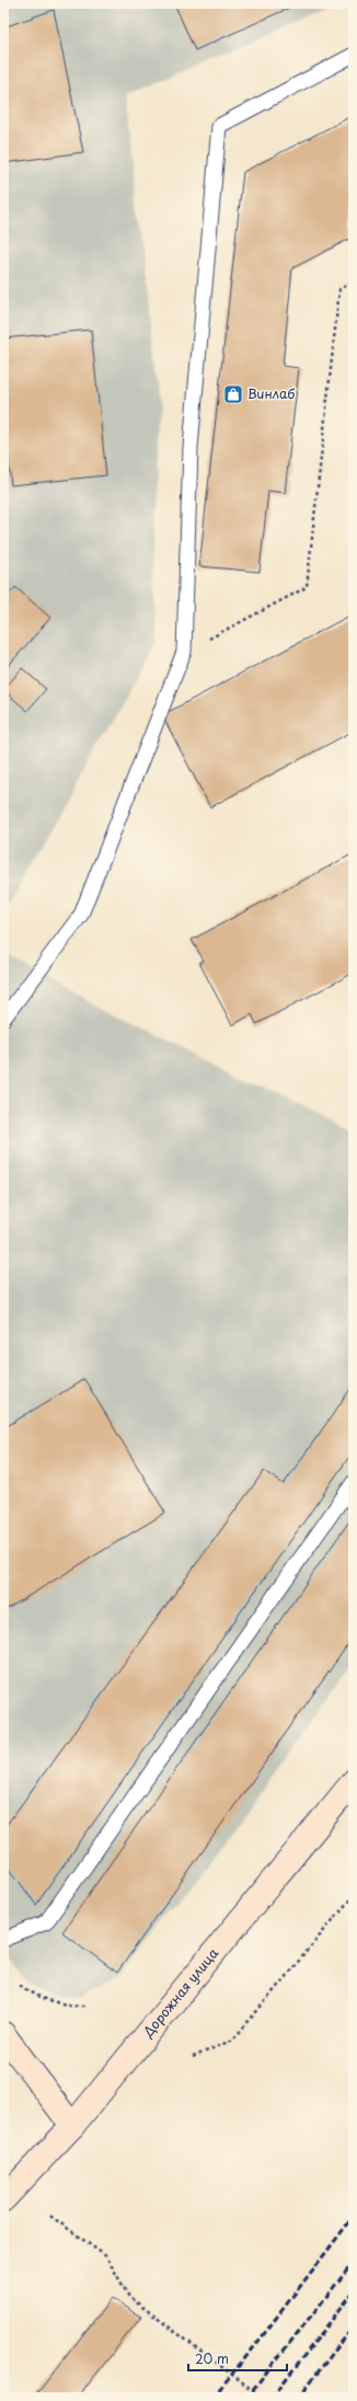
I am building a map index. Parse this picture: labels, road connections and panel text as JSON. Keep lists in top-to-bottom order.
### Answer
{
  "streets": {
    "main road": ["Дорожная улица"]
  },
  "places": {
    "shop": ["Винлаб"]
  },
  "scale_bar": "20 m"
}
